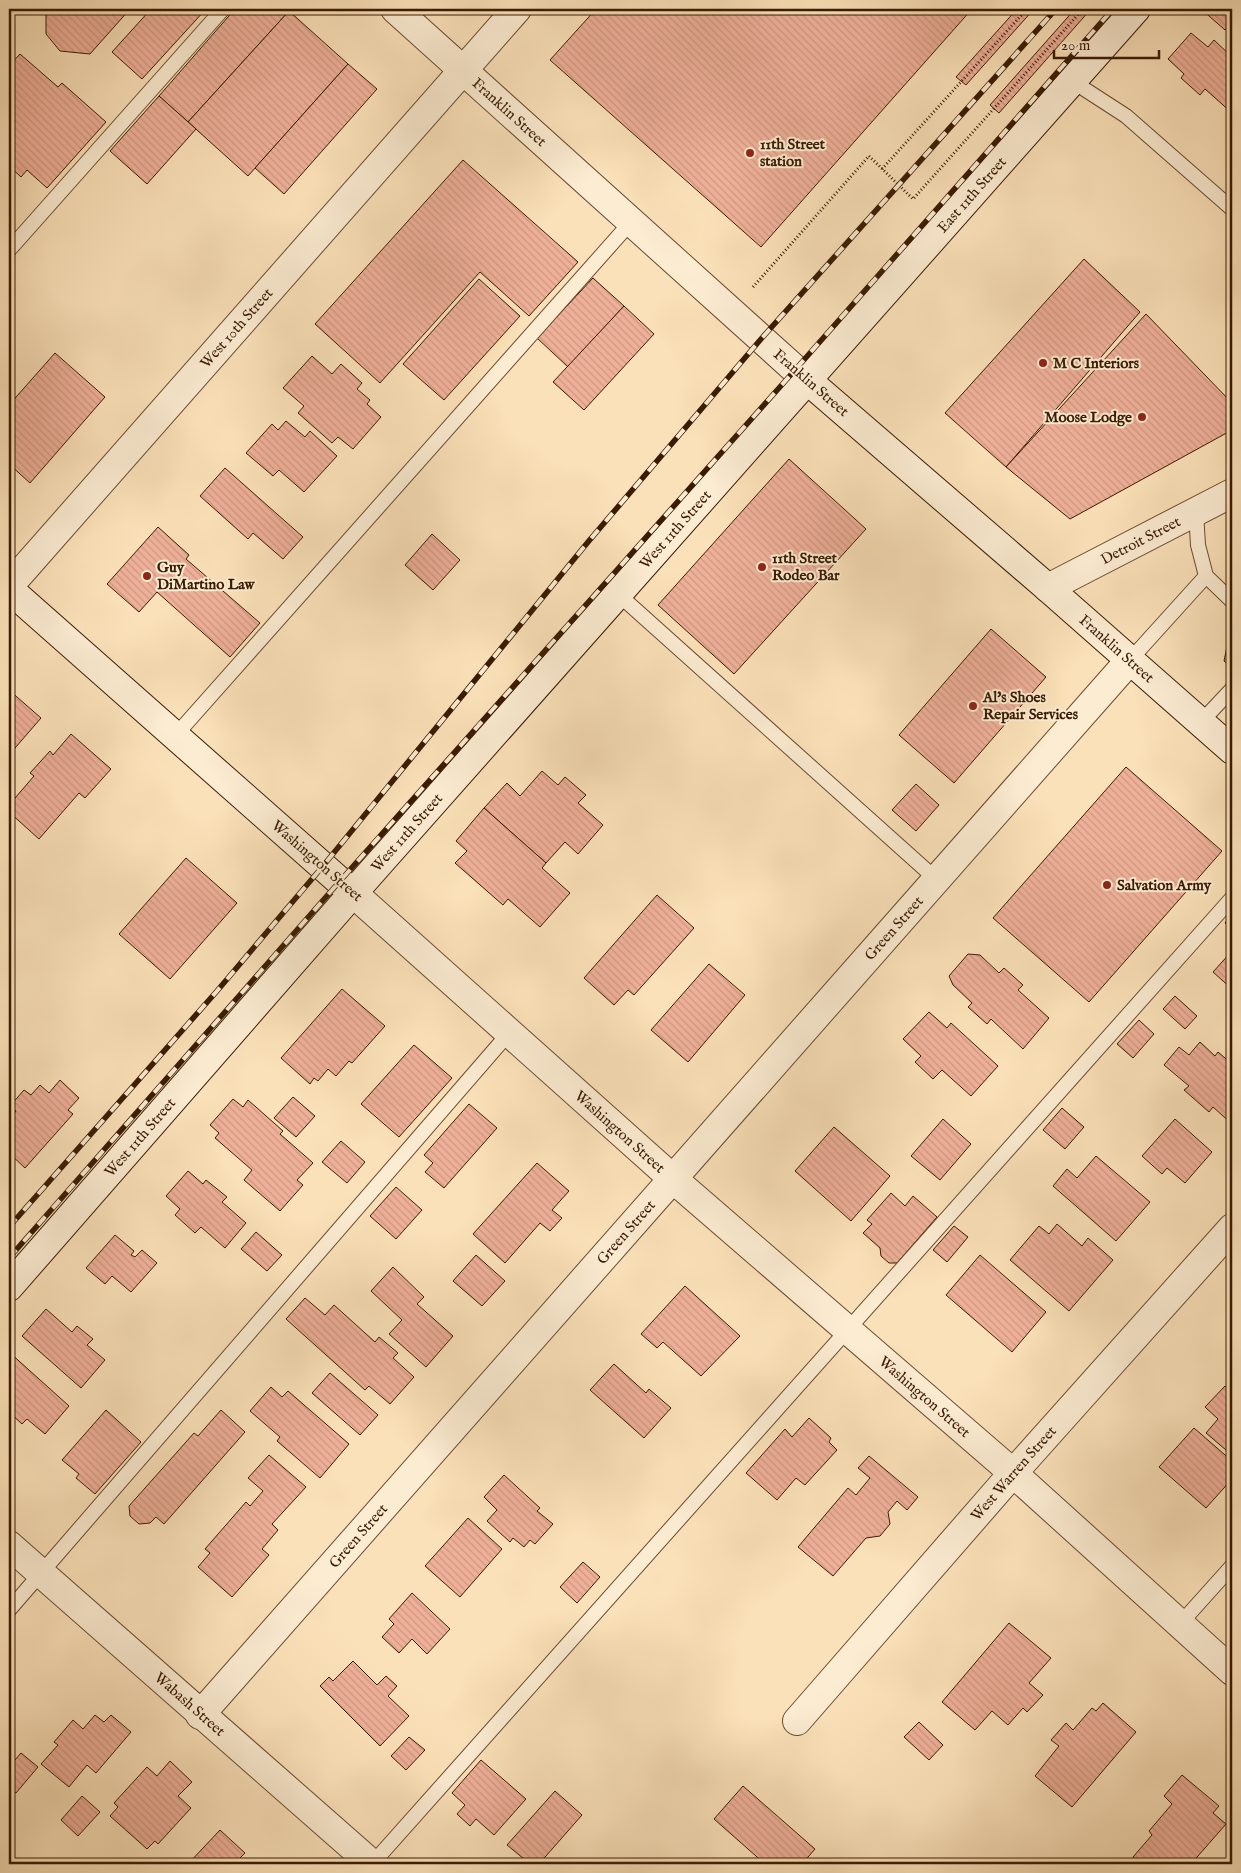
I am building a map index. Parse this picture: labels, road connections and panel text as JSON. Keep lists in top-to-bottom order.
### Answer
{
  "streets": {
    "street": [
      "Franklin Street",
      "East 11th Street",
      "West 10th Street",
      "West 11th Street",
      "Detroit Street",
      "Washington Street",
      "Green Street",
      "West Warren Street",
      "Wabash Street"
    ]
  },
  "crossings": [
    ["Franklin Street", "East 11th Street"],
    ["Franklin Street", "West 10th Street"],
    ["Franklin Street", "West 11th Street"],
    ["Franklin Street", "Detroit Street"],
    ["Franklin Street", "Green Street"],
    ["East 11th Street", "West 11th Street"],
    ["West 10th Street", "Washington Street"],
    ["West 11th Street", "Washington Street"],
    ["Washington Street", "Green Street"],
    ["Washington Street", "West Warren Street"],
    ["Green Street", "Wabash Street"]
  ],
  "places": [
    "11th Street station",
    "M C Interiors",
    "Moose Lodge",
    "11th Street Rodeo Bar",
    "Guy DiMartino Law",
    "Al's Shoes Repair Services",
    "Salvation Army"
  ],
  "scale_bar": "20 m"
}
